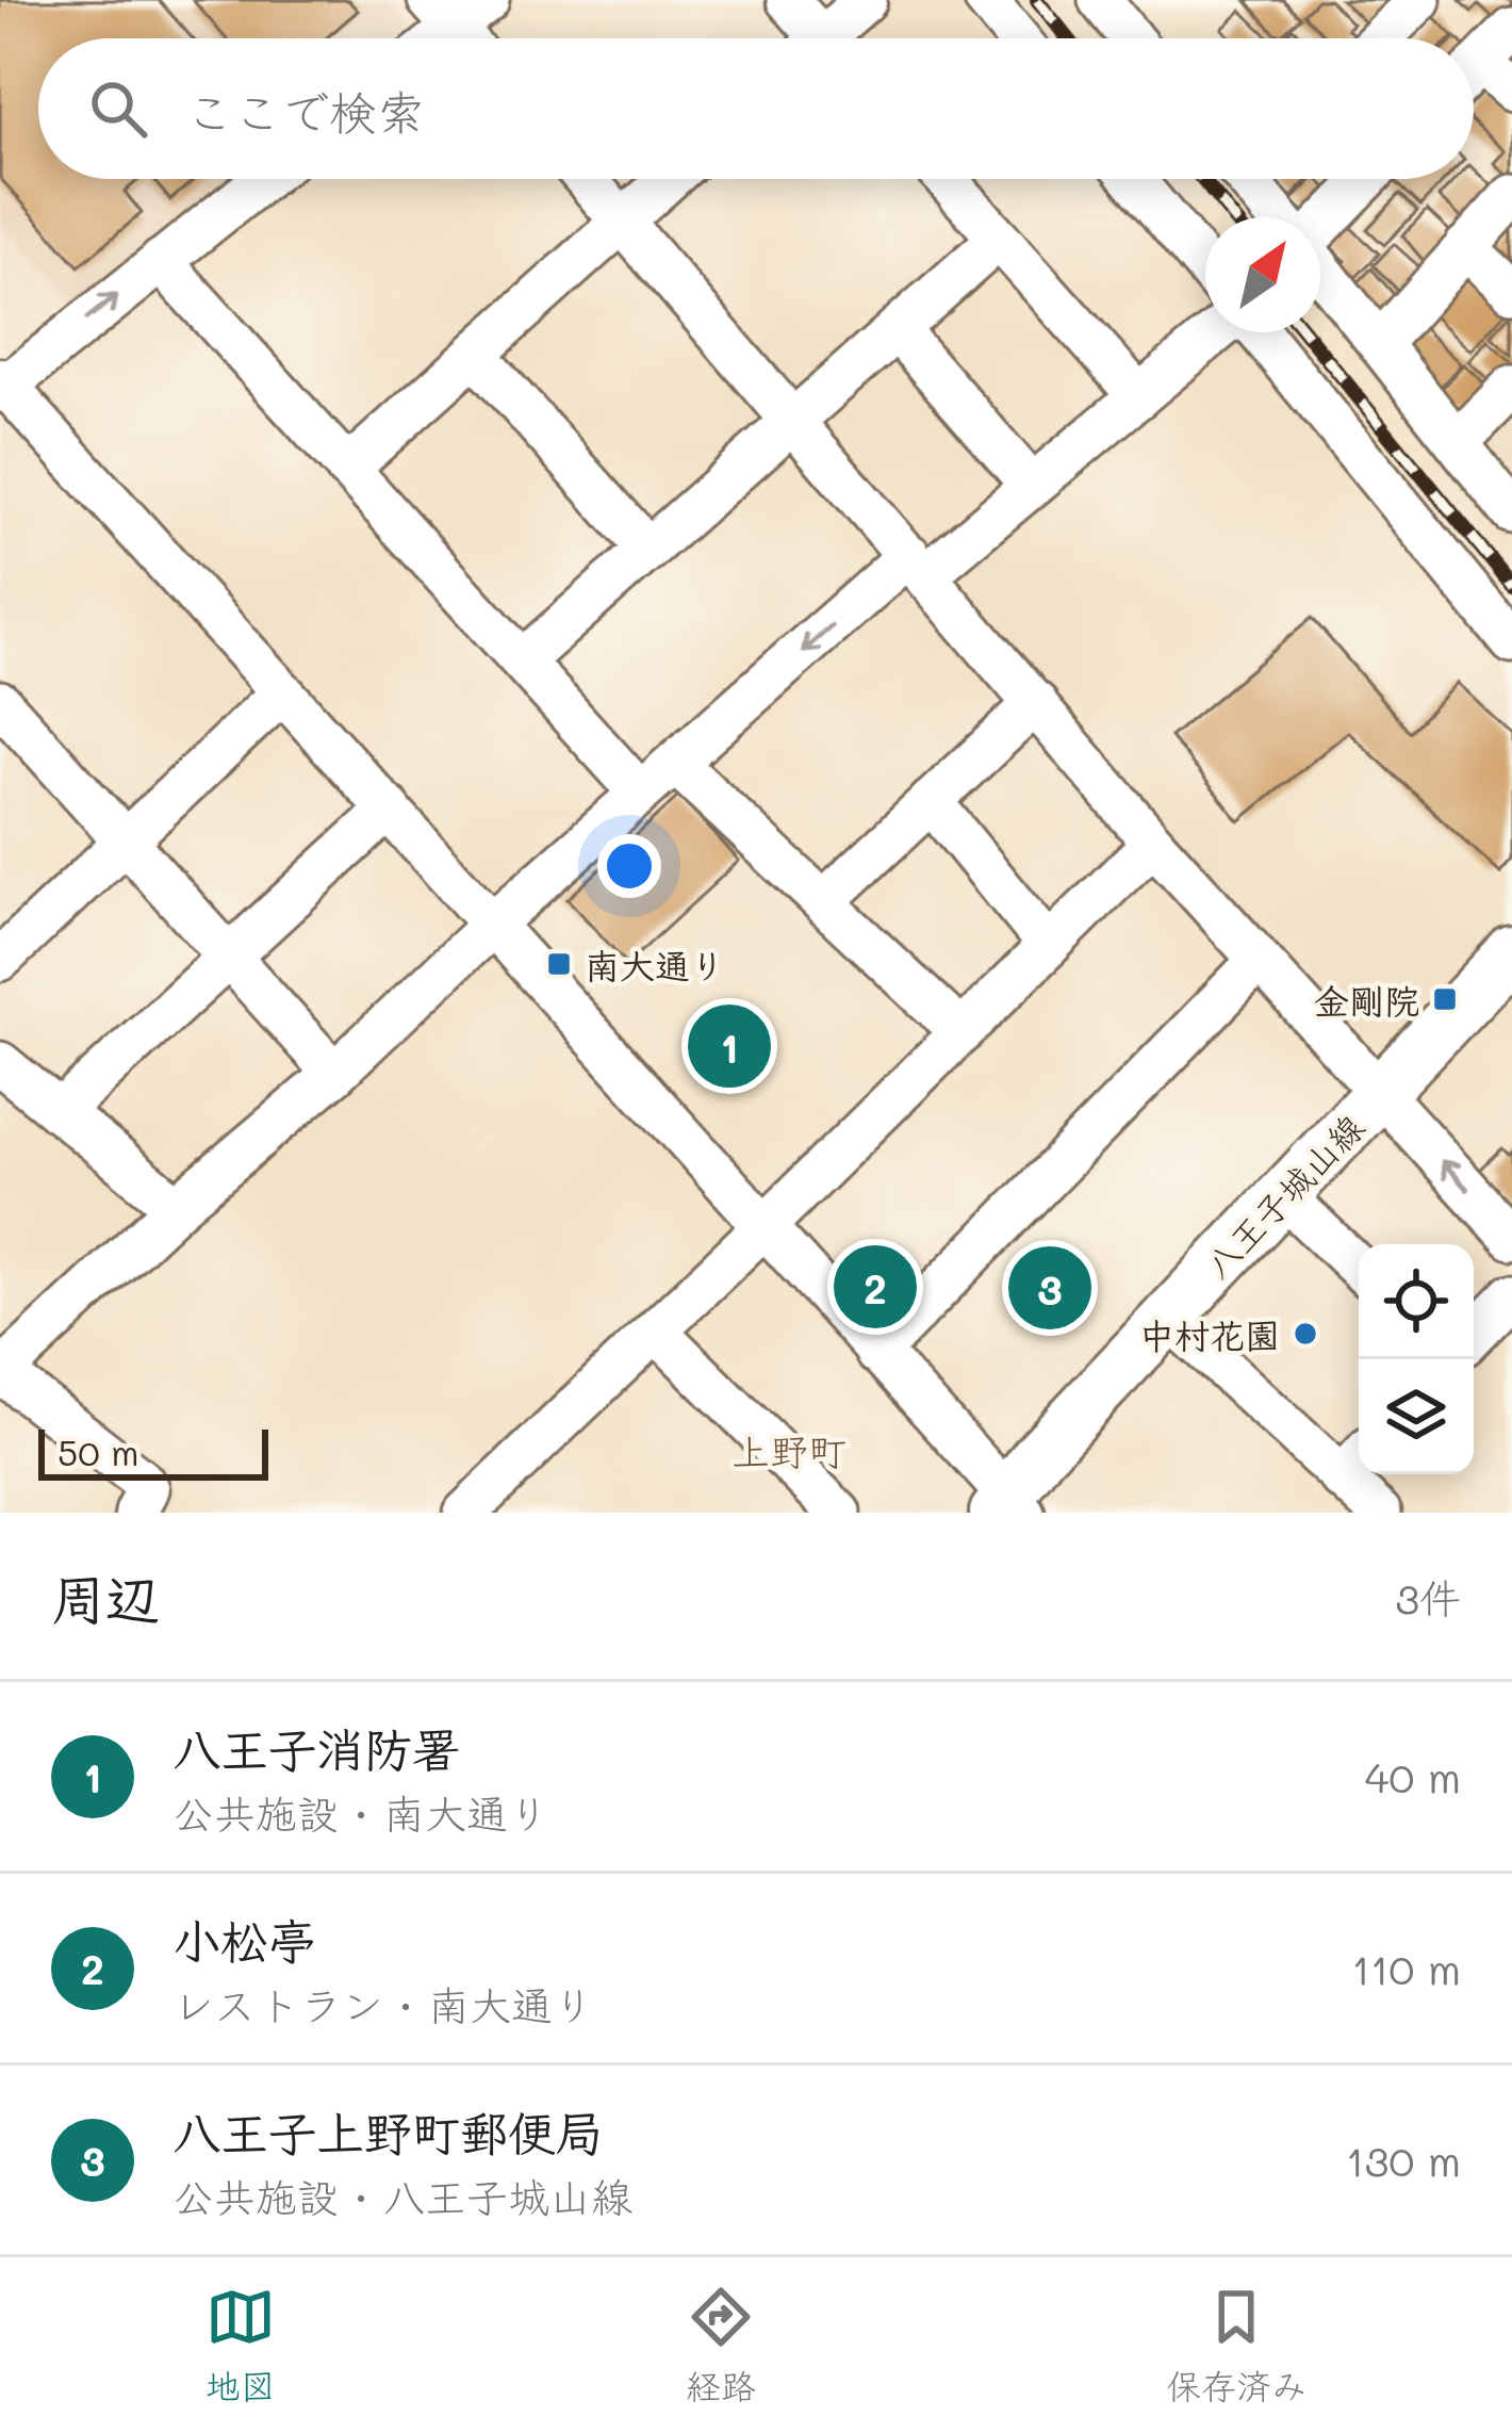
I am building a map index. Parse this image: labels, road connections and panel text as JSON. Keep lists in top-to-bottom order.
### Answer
{
  "streets": {
    "main road": ["八王子城山線"]
  },
  "districts": ["上野町"],
  "places": {
    "transit": ["南大通り", "金剛院"],
    "other": ["中村花園"]
  },
  "scale_bar": "50 m",
  "north": "top right",
  "page": {
    "search": "ここで検索",
    "pins": ["1", "2", "3"],
    "scale": "50 m",
    "heading": ["周辺", "3件"],
    "list": [
      {
        "mark": "1",
        "name": "八王子消防署",
        "note": "公共施設 · 南大通り",
        "value": "40 m"
      },
      {
        "mark": "2",
        "name": "小松亭",
        "note": "レストラン · 南大通り",
        "value": "110 m"
      },
      {
        "mark": "3",
        "name": "八王子上野町郵便局",
        "note": "公共施設 · 八王子城山線",
        "value": "130 m"
      }
    ],
    "nav": ["地図", "経路", "保存済み"]
  }
}
